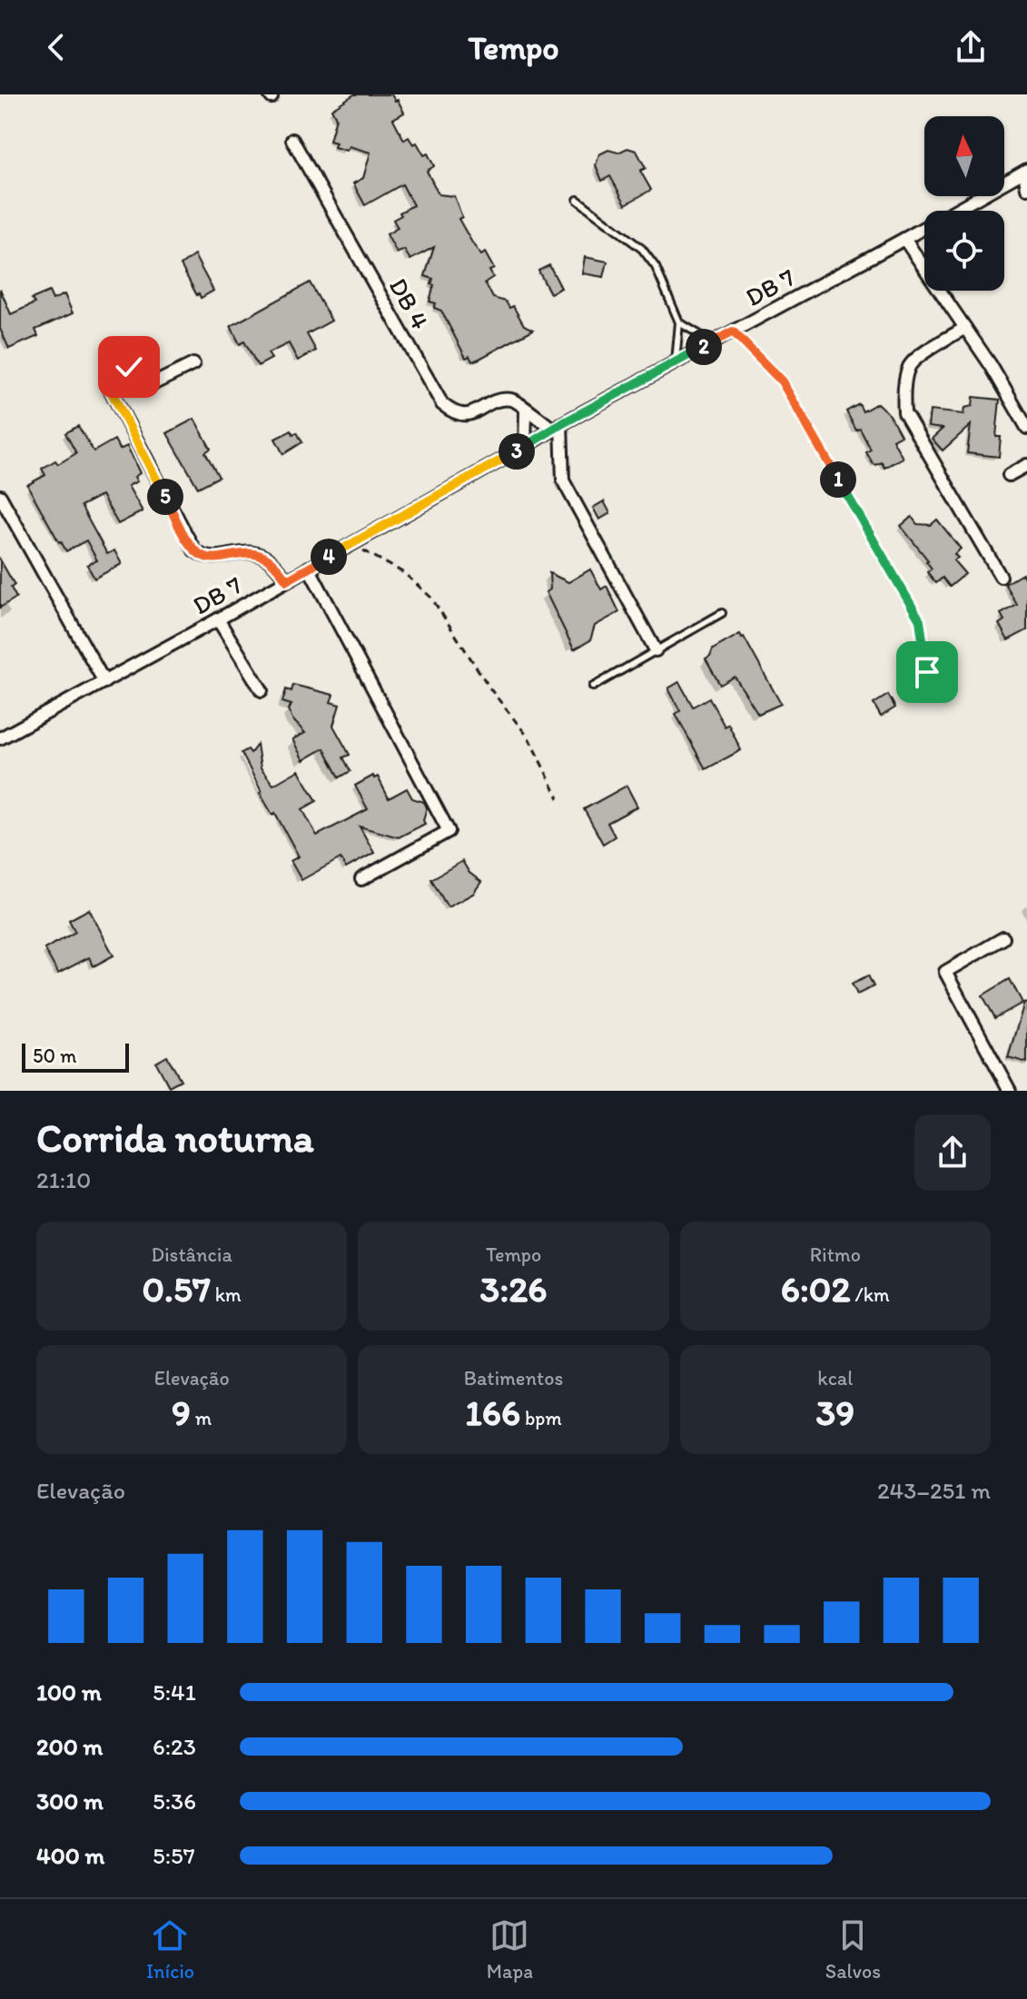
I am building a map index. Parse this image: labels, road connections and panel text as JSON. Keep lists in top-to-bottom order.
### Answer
{
  "streets": {
    "street": ["DB 7", "DB 4"]
  },
  "crossings": [
    ["DB 7", "DB 4"]
  ],
  "scale_bar": "50 m",
  "north": "top",
  "page": {
    "header": "Tempo",
    "pins": [
      "2",
      "3",
      "1",
      "5",
      "4"
    ],
    "scale": "50 m",
    "heading": ["Corrida noturna", "21:10"],
    "stats": [
      ["Distância", "0.57 km"],
      ["Tempo", "3:26"],
      ["Ritmo", "6:02 /km"],
      ["Elevação", "9 m"],
      ["Batimentos", "166 bpm"],
      ["kcal", "39"]
    ],
    "chart": ["Elevação", "243–251 m"],
    "list": [
      {
        "name": "100 m",
        "note": "5:41"
      },
      {
        "name": "200 m",
        "note": "6:23"
      },
      {
        "name": "300 m",
        "note": "5:36"
      },
      {
        "name": "400 m",
        "note": "5:57"
      }
    ],
    "tabs": ["Início", "Mapa", "Salvos"]
  }
}
